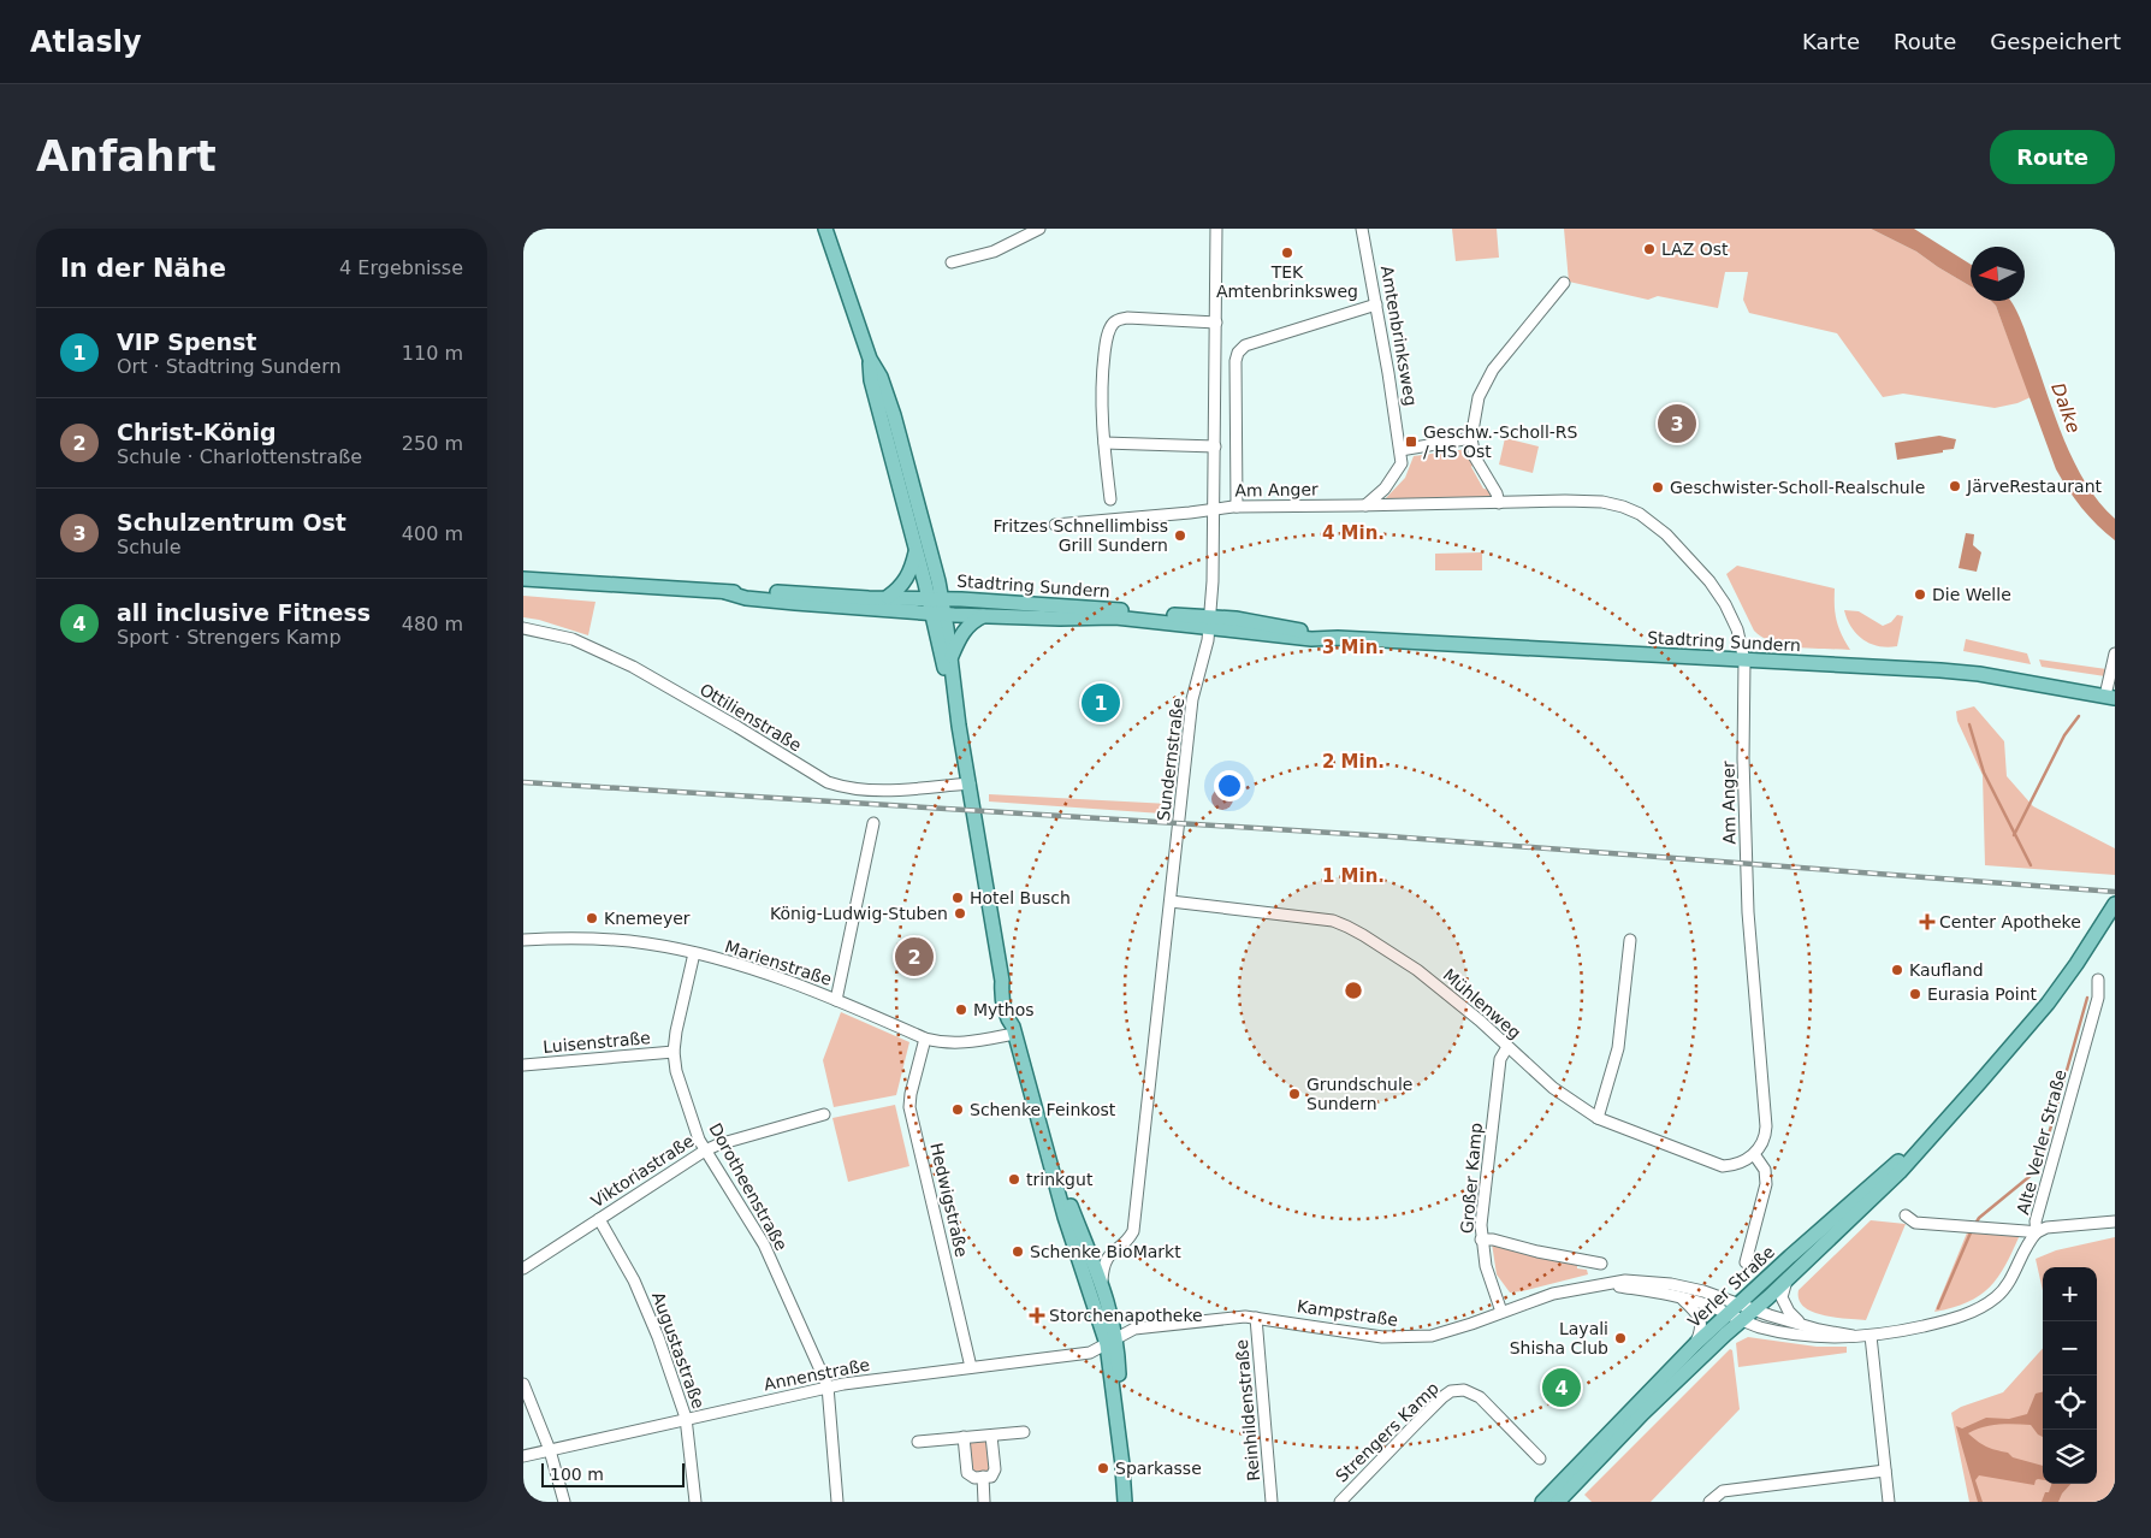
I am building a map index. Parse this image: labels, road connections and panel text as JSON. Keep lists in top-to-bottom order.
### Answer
{
  "streets": {
    "main road": ["Stadtring Sundern", "Verler Straße"],
    "street": [
      "Amtenbrinksweg",
      "Am Anger",
      "Ottilienstraße",
      "Sundernstraße",
      "Marienstraße",
      "Mühlenweg",
      "Luisenstraße",
      "Alte Verler Straße",
      "Viktoriastraße",
      "Großer Kamp",
      "Dorotheenstraße",
      "Hedwigstraße",
      "Kampstraße",
      "Augustastraße",
      "Annenstraße",
      "Reinhildenstraße",
      "Strengers Kamp"
    ]
  },
  "crossings": [
    ["Amtenbrinksweg", "Am Anger"],
    ["Am Anger", "Stadtring Sundern"],
    ["Am Anger", "Sundernstraße"],
    ["Am Anger", "Mühlenweg"],
    ["Stadtring Sundern", "Sundernstraße"],
    ["Sundernstraße", "Mühlenweg"],
    ["Marienstraße", "Dorotheenstraße"],
    ["Marienstraße", "Hedwigstraße"],
    ["Mühlenweg", "Großer Kamp"],
    ["Luisenstraße", "Dorotheenstraße"],
    ["Alte Verler Straße", "Verler Straße"],
    ["Alte Verler Straße", "Kampstraße"],
    ["Viktoriastraße", "Dorotheenstraße"],
    ["Viktoriastraße", "Augustastraße"],
    ["Großer Kamp", "Kampstraße"],
    ["Dorotheenstraße", "Annenstraße"],
    ["Hedwigstraße", "Annenstraße"],
    ["Verler Straße", "Kampstraße"],
    ["Kampstraße", "Annenstraße"],
    ["Kampstraße", "Reinhildenstraße"],
    ["Augustastraße", "Annenstraße"]
  ],
  "water": ["Dalke"],
  "places": {
    "other": [
      "LAZ Ost",
      "TEK Amtenbrinksweg",
      "JärveRestaurant",
      "Geschwister-Scholl-Realschule",
      "Fritzes Schnellimbiss Grill Sundern",
      "Die Welle",
      "Hotel Busch",
      "König-Ludwig-Stuben",
      "Knemeyer",
      "Kaufland",
      "Eurasia Point",
      "Mythos",
      "Grundschule Sundern",
      "Schenke Feinkost",
      "trinkgut",
      "Schenke BioMarkt",
      "Layali Shisha Club",
      "Sparkasse"
    ],
    "transit": ["Geschw.-Scholl-RS / HS Ost"],
    "health": ["Center Apotheke", "Storchenapotheke"]
  },
  "scale_bar": "100 m",
  "north": "left",
  "page": {
    "header": "Atlasly",
    "nav": ["Karte", "Route", "Gespeichert"],
    "buttons": "Route",
    "title": "Anfahrt",
    "heading": ["In der Nähe", "4 Ergebnisse"],
    "list": [
      {
        "mark": "1",
        "name": "VIP Spenst",
        "note": "Ort · Stadtring Sundern",
        "value": "110 m"
      },
      {
        "mark": "2",
        "name": "Christ-König",
        "note": "Schule · Charlottenstraße",
        "value": "250 m"
      },
      {
        "mark": "3",
        "name": "Schulzentrum Ost",
        "note": "Schule",
        "value": "400 m"
      },
      {
        "mark": "4",
        "name": "all inclusive Fitness",
        "note": "Sport · Strengers Kamp",
        "value": "480 m"
      }
    ],
    "pins": [
      "3",
      "1",
      "2",
      "4"
    ],
    "map_buttons": ["+", "−"],
    "scale": "100 m"
  },
  "rings": [
    "4 Min.",
    "3 Min.",
    "2 Min.",
    "1 Min."
  ]
}
